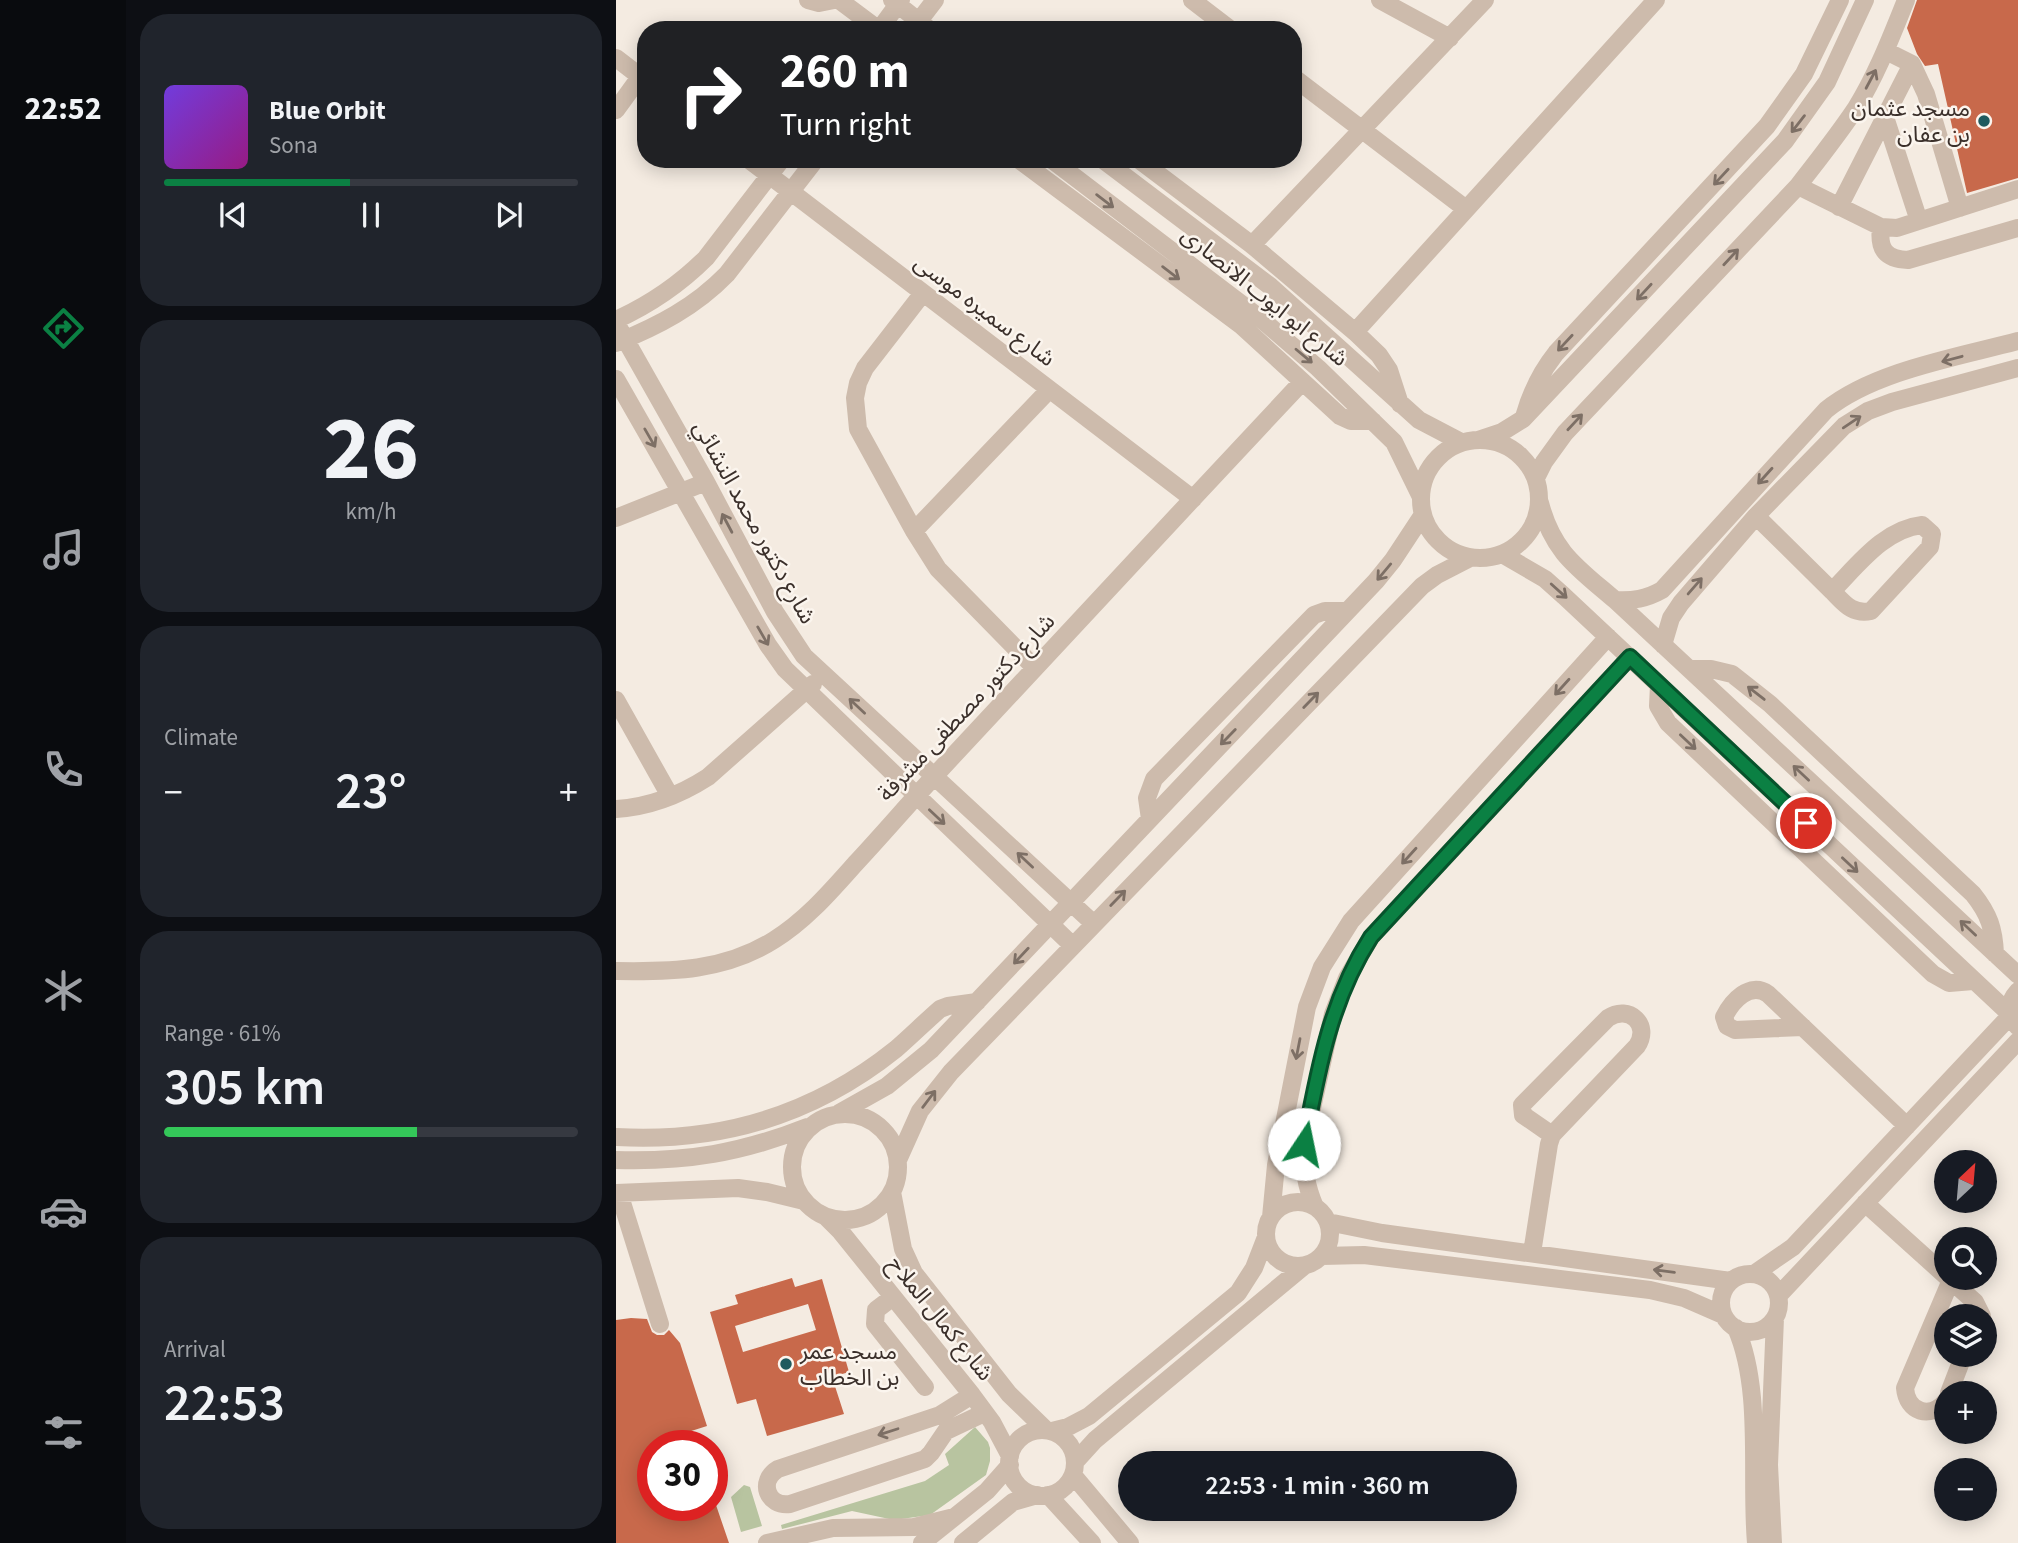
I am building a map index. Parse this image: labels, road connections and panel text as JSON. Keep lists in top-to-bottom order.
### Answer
{
  "streets": {
    "street": [
      "شارع ابو ايوب الانصارى",
      "شارع سميره موسى",
      "شارع دكتور محمد النشائي",
      "شارع دكتور مصطفى مشرفة",
      "شارع كمال الملاح"
    ]
  },
  "crossings": [
    ["شارع سميره موسى", "شارع دكتور مصطفى مشرفة"],
    ["شارع دكتور محمد النشائي", "شارع دكتور مصطفى مشرفة"]
  ],
  "places": ["مسجد عثمان بن عفان", "مسجد عمر بن الخطاب"],
  "north": "top right",
  "page": {
    "tabs": "22:52",
    "turn": ["260 m", "Turn right"],
    "song": ["Blue Orbit", "Sona"],
    "tile": [
      ["26", "km/h"],
      "Climate",
      ["Range · 61%", "305 km"],
      ["Arrival", "22:53"]
    ],
    "heat": ["−", "23°", "+"],
    "map_buttons": ["+", "−"],
    "limit": "30",
    "trip": "22:53 · 1 min · 360 m"
  }
}
